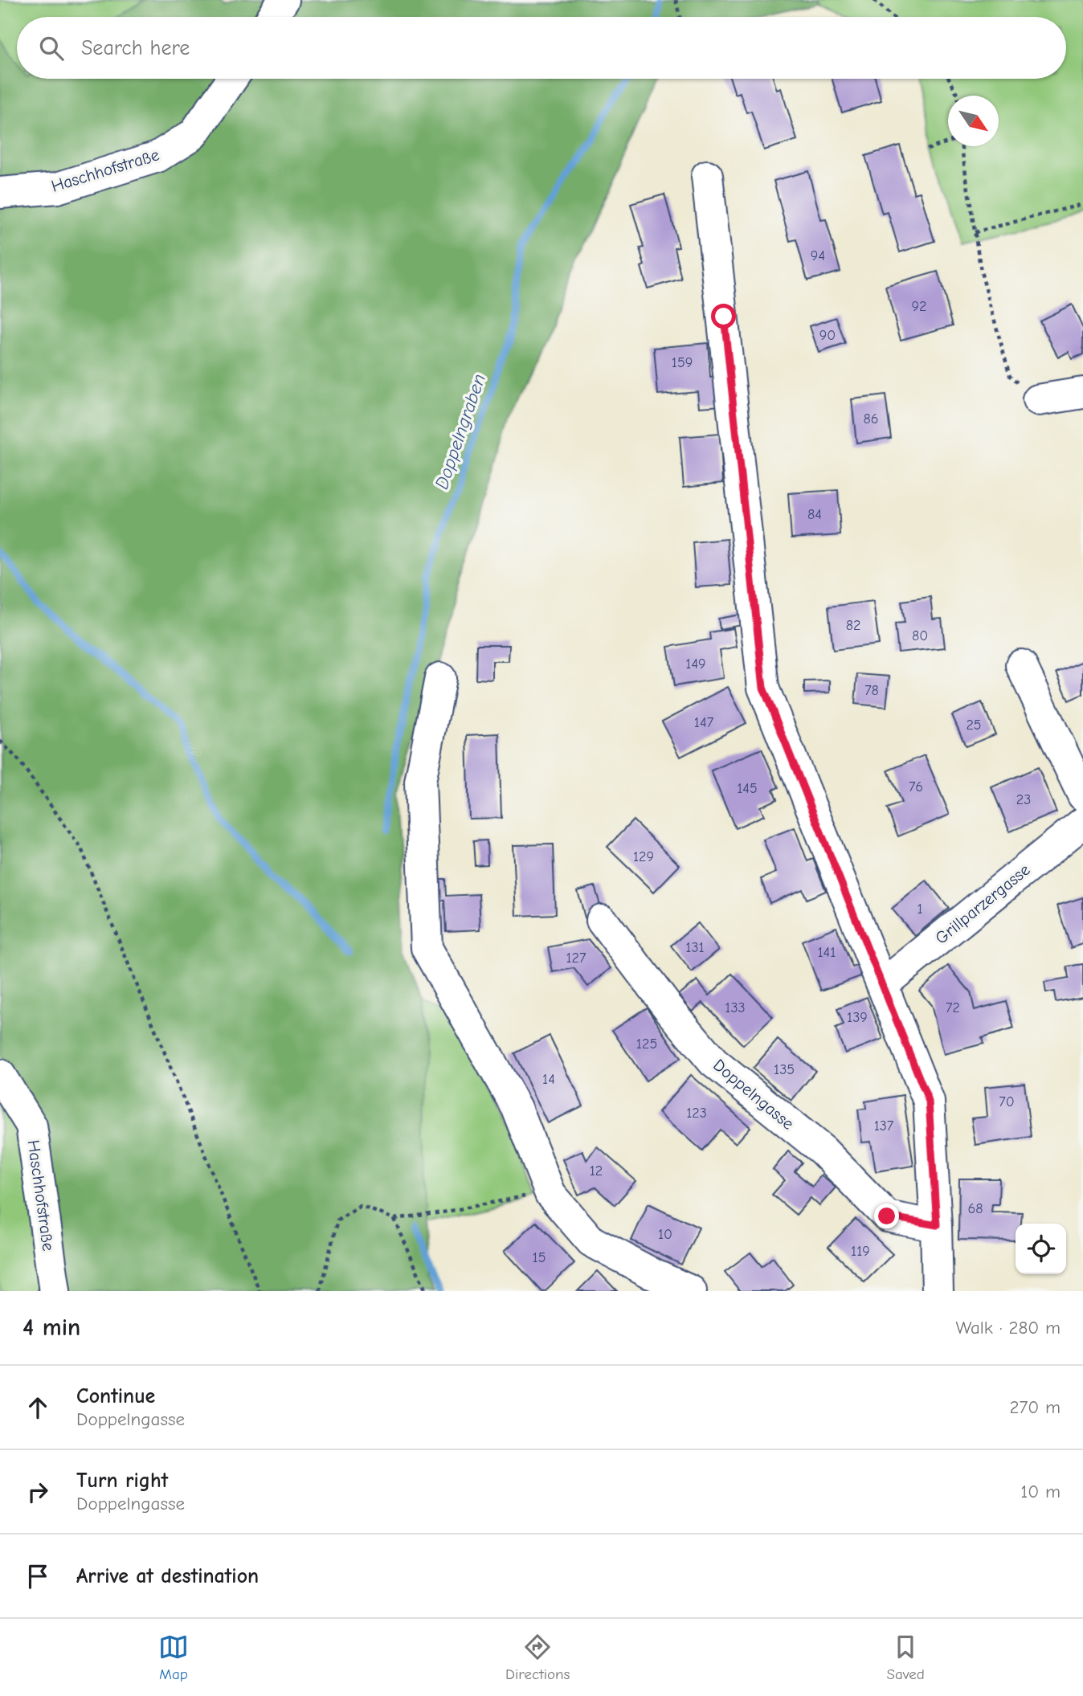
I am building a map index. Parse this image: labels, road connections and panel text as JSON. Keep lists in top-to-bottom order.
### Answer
{
  "streets": {
    "street": ["Haschhofstraße", "Grillparzergasse", "Doppelngasse"]
  },
  "water": ["Doppelngraben"],
  "house_numbers": [
    "94",
    "92",
    "90",
    "159",
    "86",
    "84",
    "82",
    "80",
    "149",
    "78",
    "147",
    "25",
    "76",
    "145",
    "23",
    "129",
    "1",
    "131",
    "141",
    "127",
    "133",
    "72",
    "139",
    "125",
    "135",
    "14",
    "70",
    "123",
    "137",
    "12",
    "68",
    "10",
    "119",
    "15"
  ],
  "north": "bottom right",
  "page": {
    "search": "Search here",
    "heading": ["4 min", "Walk · 280 m"],
    "list": [
      ["Continue", "Doppelngasse", "270 m"],
      ["Turn right", "Doppelngasse", "10 m"],
      "Arrive at destination"
    ],
    "nav": ["Map", "Directions", "Saved"]
  }
}
